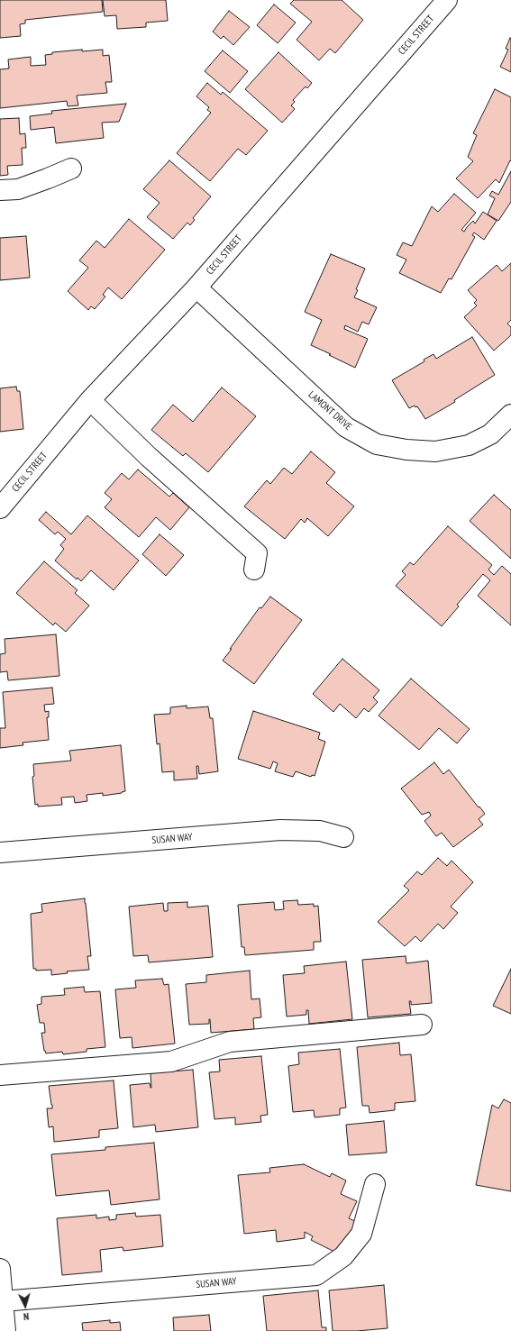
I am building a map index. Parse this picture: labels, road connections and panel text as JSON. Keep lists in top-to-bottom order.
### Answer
{
  "streets": {
    "street": ["CECIL STREET", "LAMONT DRIVE", "SUSAN WAY"]
  },
  "crossings": [
    ["CECIL STREET", "LAMONT DRIVE"]
  ],
  "north": "bottom"
}
